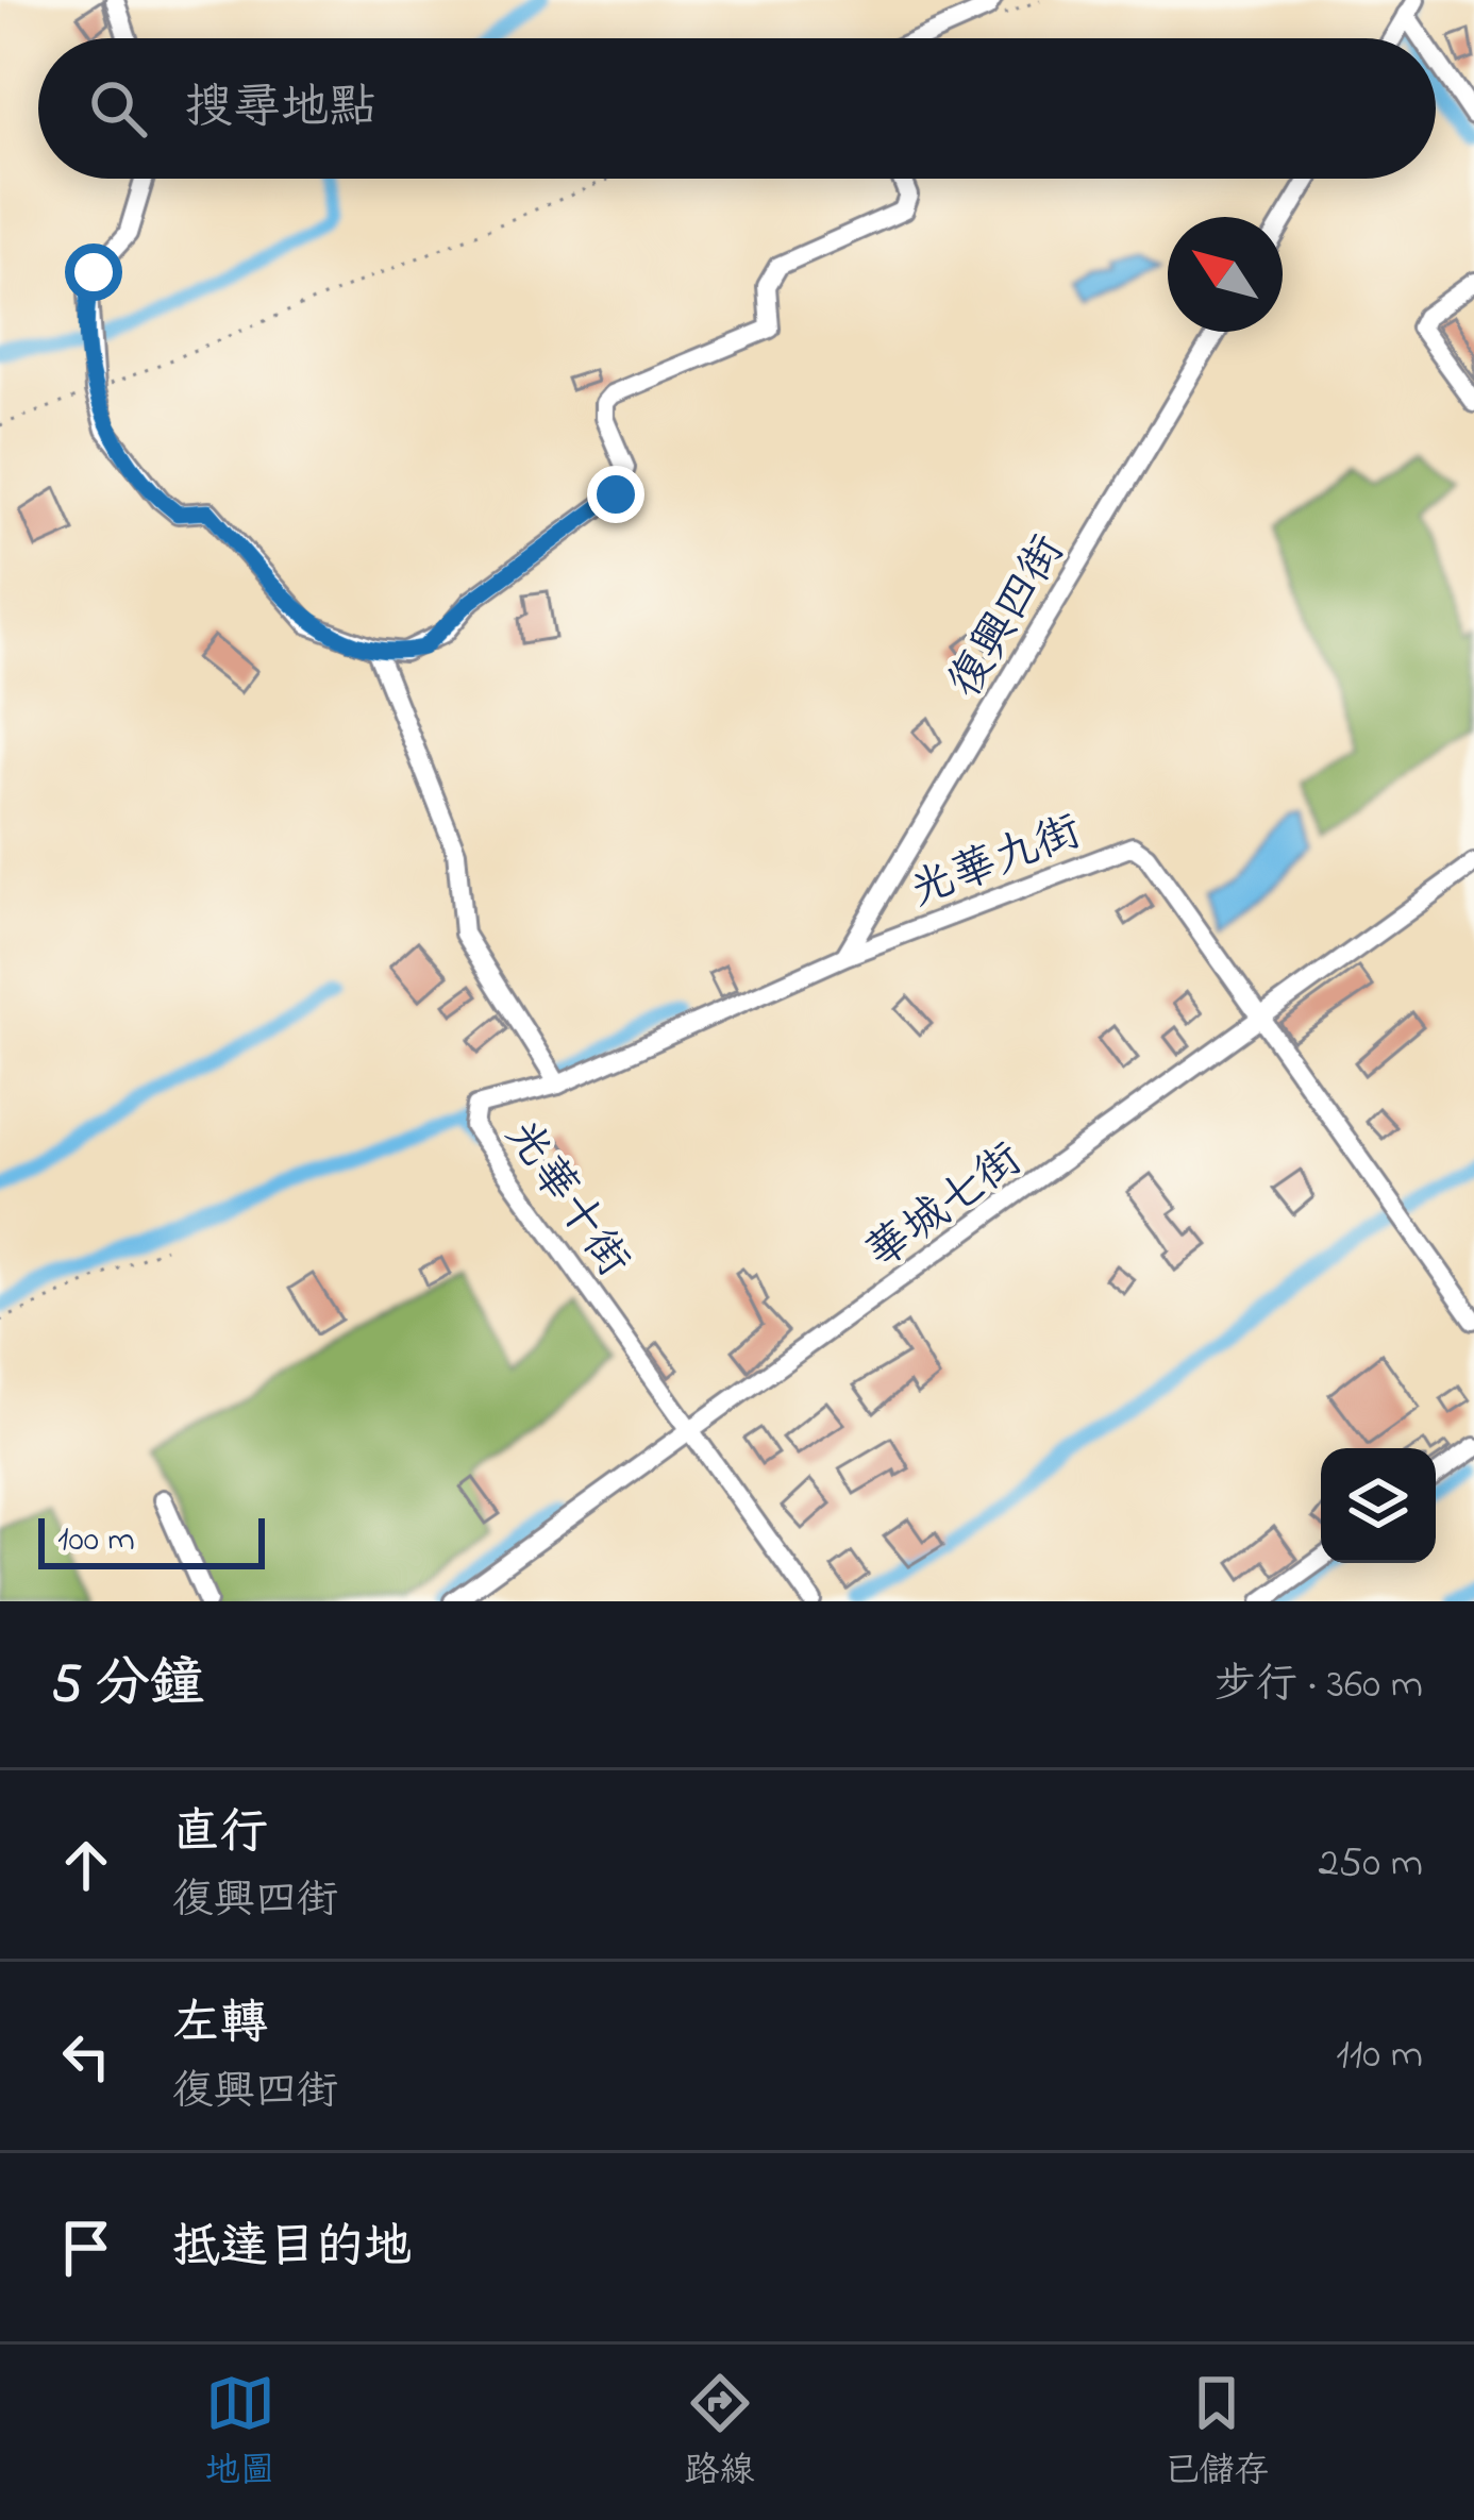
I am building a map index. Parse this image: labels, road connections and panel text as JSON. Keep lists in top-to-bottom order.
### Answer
{
  "streets": {
    "street": [
      "復興四街",
      "光華九街",
      "光華十街",
      "華城七街"
    ]
  },
  "crossings": [
    ["復興四街", "光華九街"],
    ["光華九街", "光華十街"],
    ["光華九街", "華城七街"],
    ["光華十街", "華城七街"]
  ],
  "scale_bar": "100 m",
  "north": "top left",
  "page": {
    "search": "搜尋地點",
    "scale": "100 m",
    "heading": ["5 分鐘", "步行 · 360 m"],
    "list": [
      ["直行", "復興四街", "250 m"],
      ["左轉", "復興四街", "110 m"],
      "抵達目的地"
    ],
    "nav": ["地圖", "路線", "已儲存"]
  }
}
